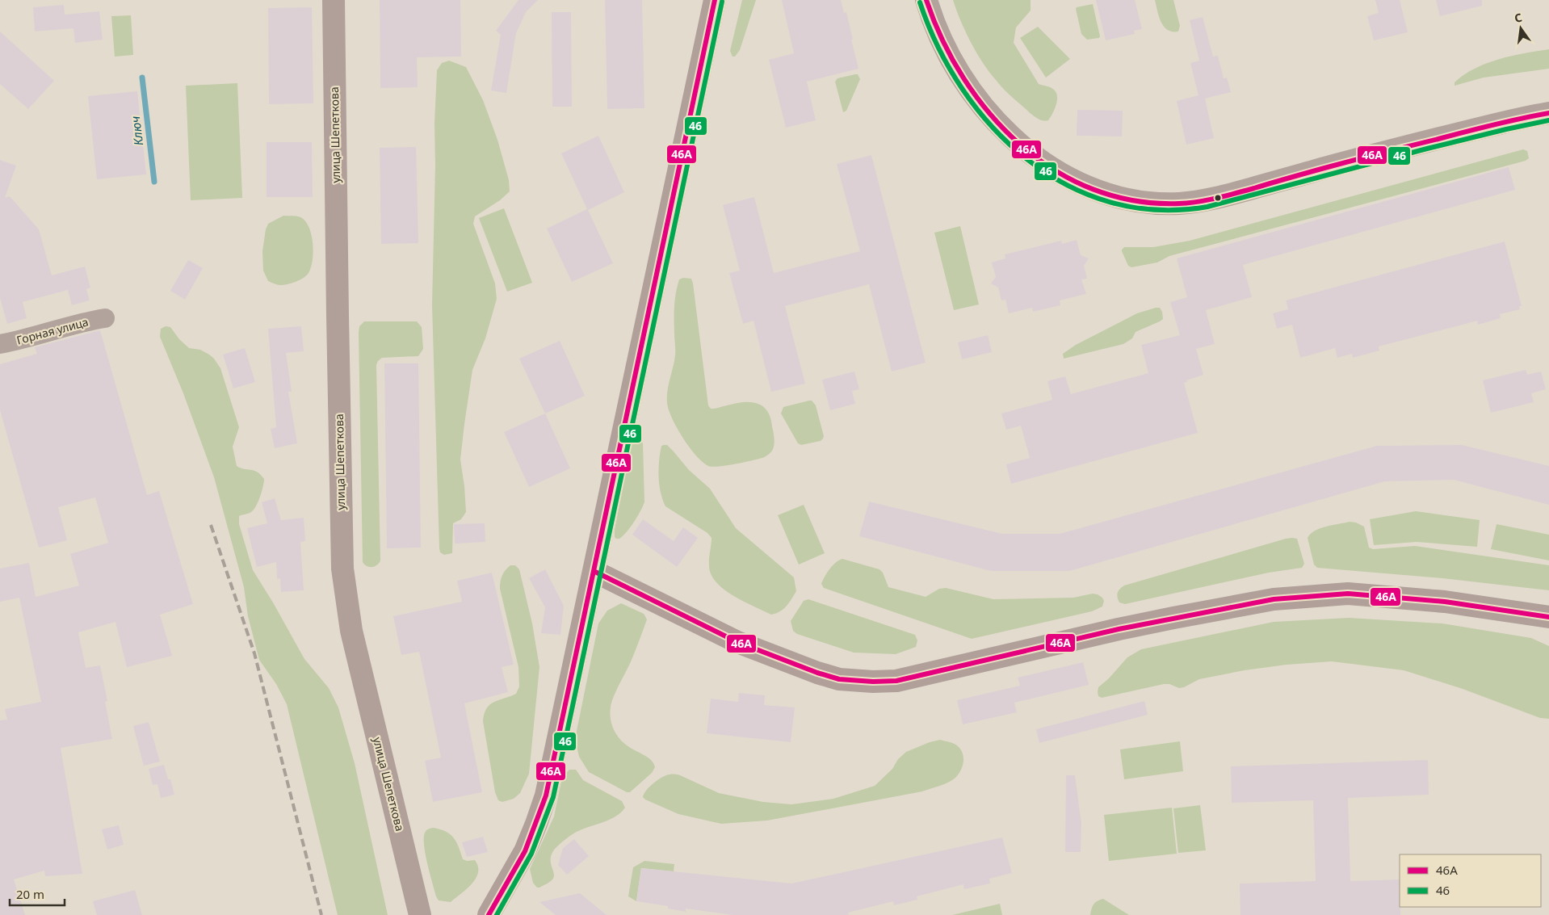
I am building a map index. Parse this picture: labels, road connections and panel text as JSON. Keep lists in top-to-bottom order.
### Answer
{
  "streets": {
    "main road": ["улица Шепеткова"],
    "street": ["Горная улица"]
  },
  "water": ["Ключ"],
  "lines": ["transit line 46А", "transit line 46"],
  "legend": ["46А", "46"],
  "scale_bar": "20 m",
  "north": "top"
}
